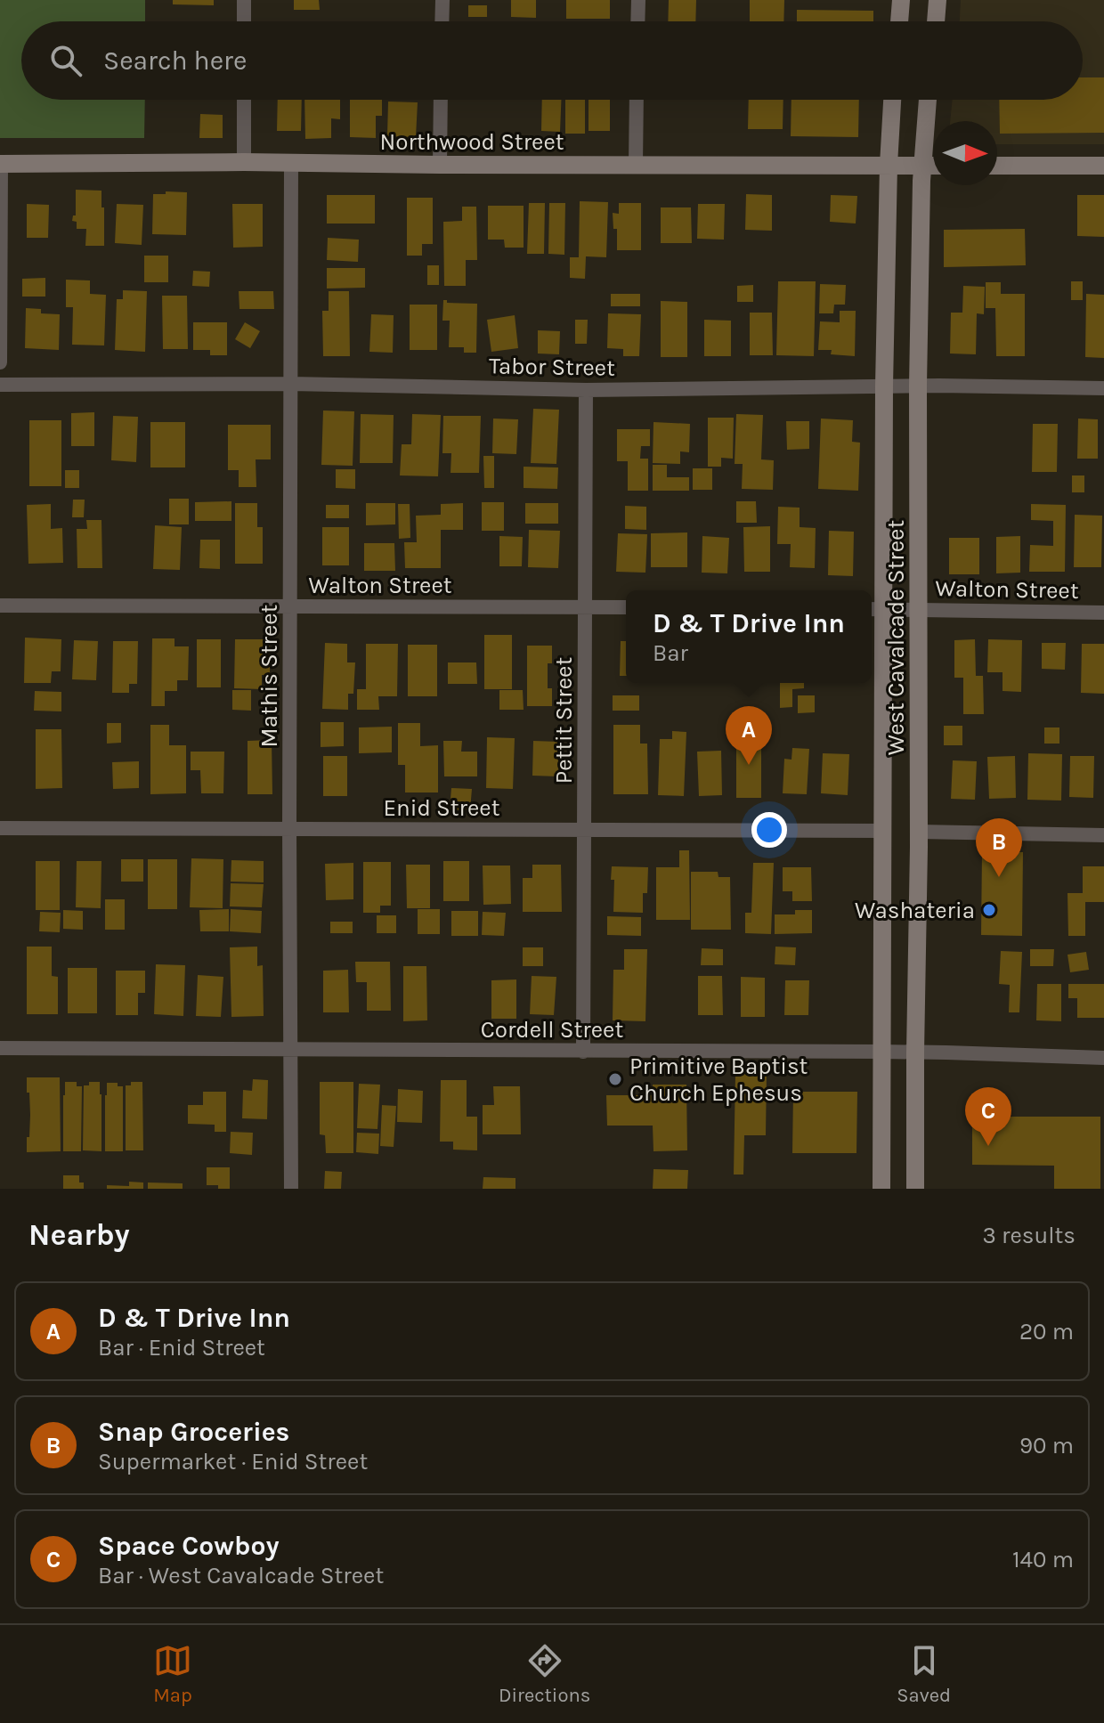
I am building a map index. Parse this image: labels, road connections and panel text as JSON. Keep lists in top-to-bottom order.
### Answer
{
  "streets": {
    "main road": ["Northwood Street", "West Cavalcade Street"],
    "street": [
      "Tabor Street",
      "Walton Street",
      "Mathis Street",
      "Pettit Street",
      "Enid Street",
      "Cordell Street"
    ]
  },
  "crossings": [
    ["Northwood Street", "West Cavalcade Street"],
    ["Northwood Street", "Mathis Street"],
    ["Tabor Street", "West Cavalcade Street"],
    ["Tabor Street", "Mathis Street"],
    ["Tabor Street", "Pettit Street"],
    ["Walton Street", "West Cavalcade Street"],
    ["Walton Street", "Mathis Street"],
    ["Walton Street", "Pettit Street"],
    ["West Cavalcade Street", "Enid Street"],
    ["West Cavalcade Street", "Cordell Street"],
    ["Mathis Street", "Enid Street"],
    ["Mathis Street", "Cordell Street"],
    ["Pettit Street", "Enid Street"],
    ["Pettit Street", "Cordell Street"]
  ],
  "places": ["Washateria", "Primitive Baptist Church Ephesus"],
  "north": "right",
  "page": {
    "search": "Search here",
    "popup": ["D & T Drive Inn", "Bar"],
    "pins": ["A", "B", "C"],
    "heading": ["Nearby", "3 results"],
    "list": [
      {
        "mark": "A",
        "name": "D & T Drive Inn",
        "note": "Bar · Enid Street",
        "value": "20 m"
      },
      {
        "mark": "B",
        "name": "Snap Groceries",
        "note": "Supermarket · Enid Street",
        "value": "90 m"
      },
      {
        "mark": "C",
        "name": "Space Cowboy",
        "note": "Bar · West Cavalcade Street",
        "value": "140 m"
      }
    ],
    "nav": ["Map", "Directions", "Saved"]
  }
}
